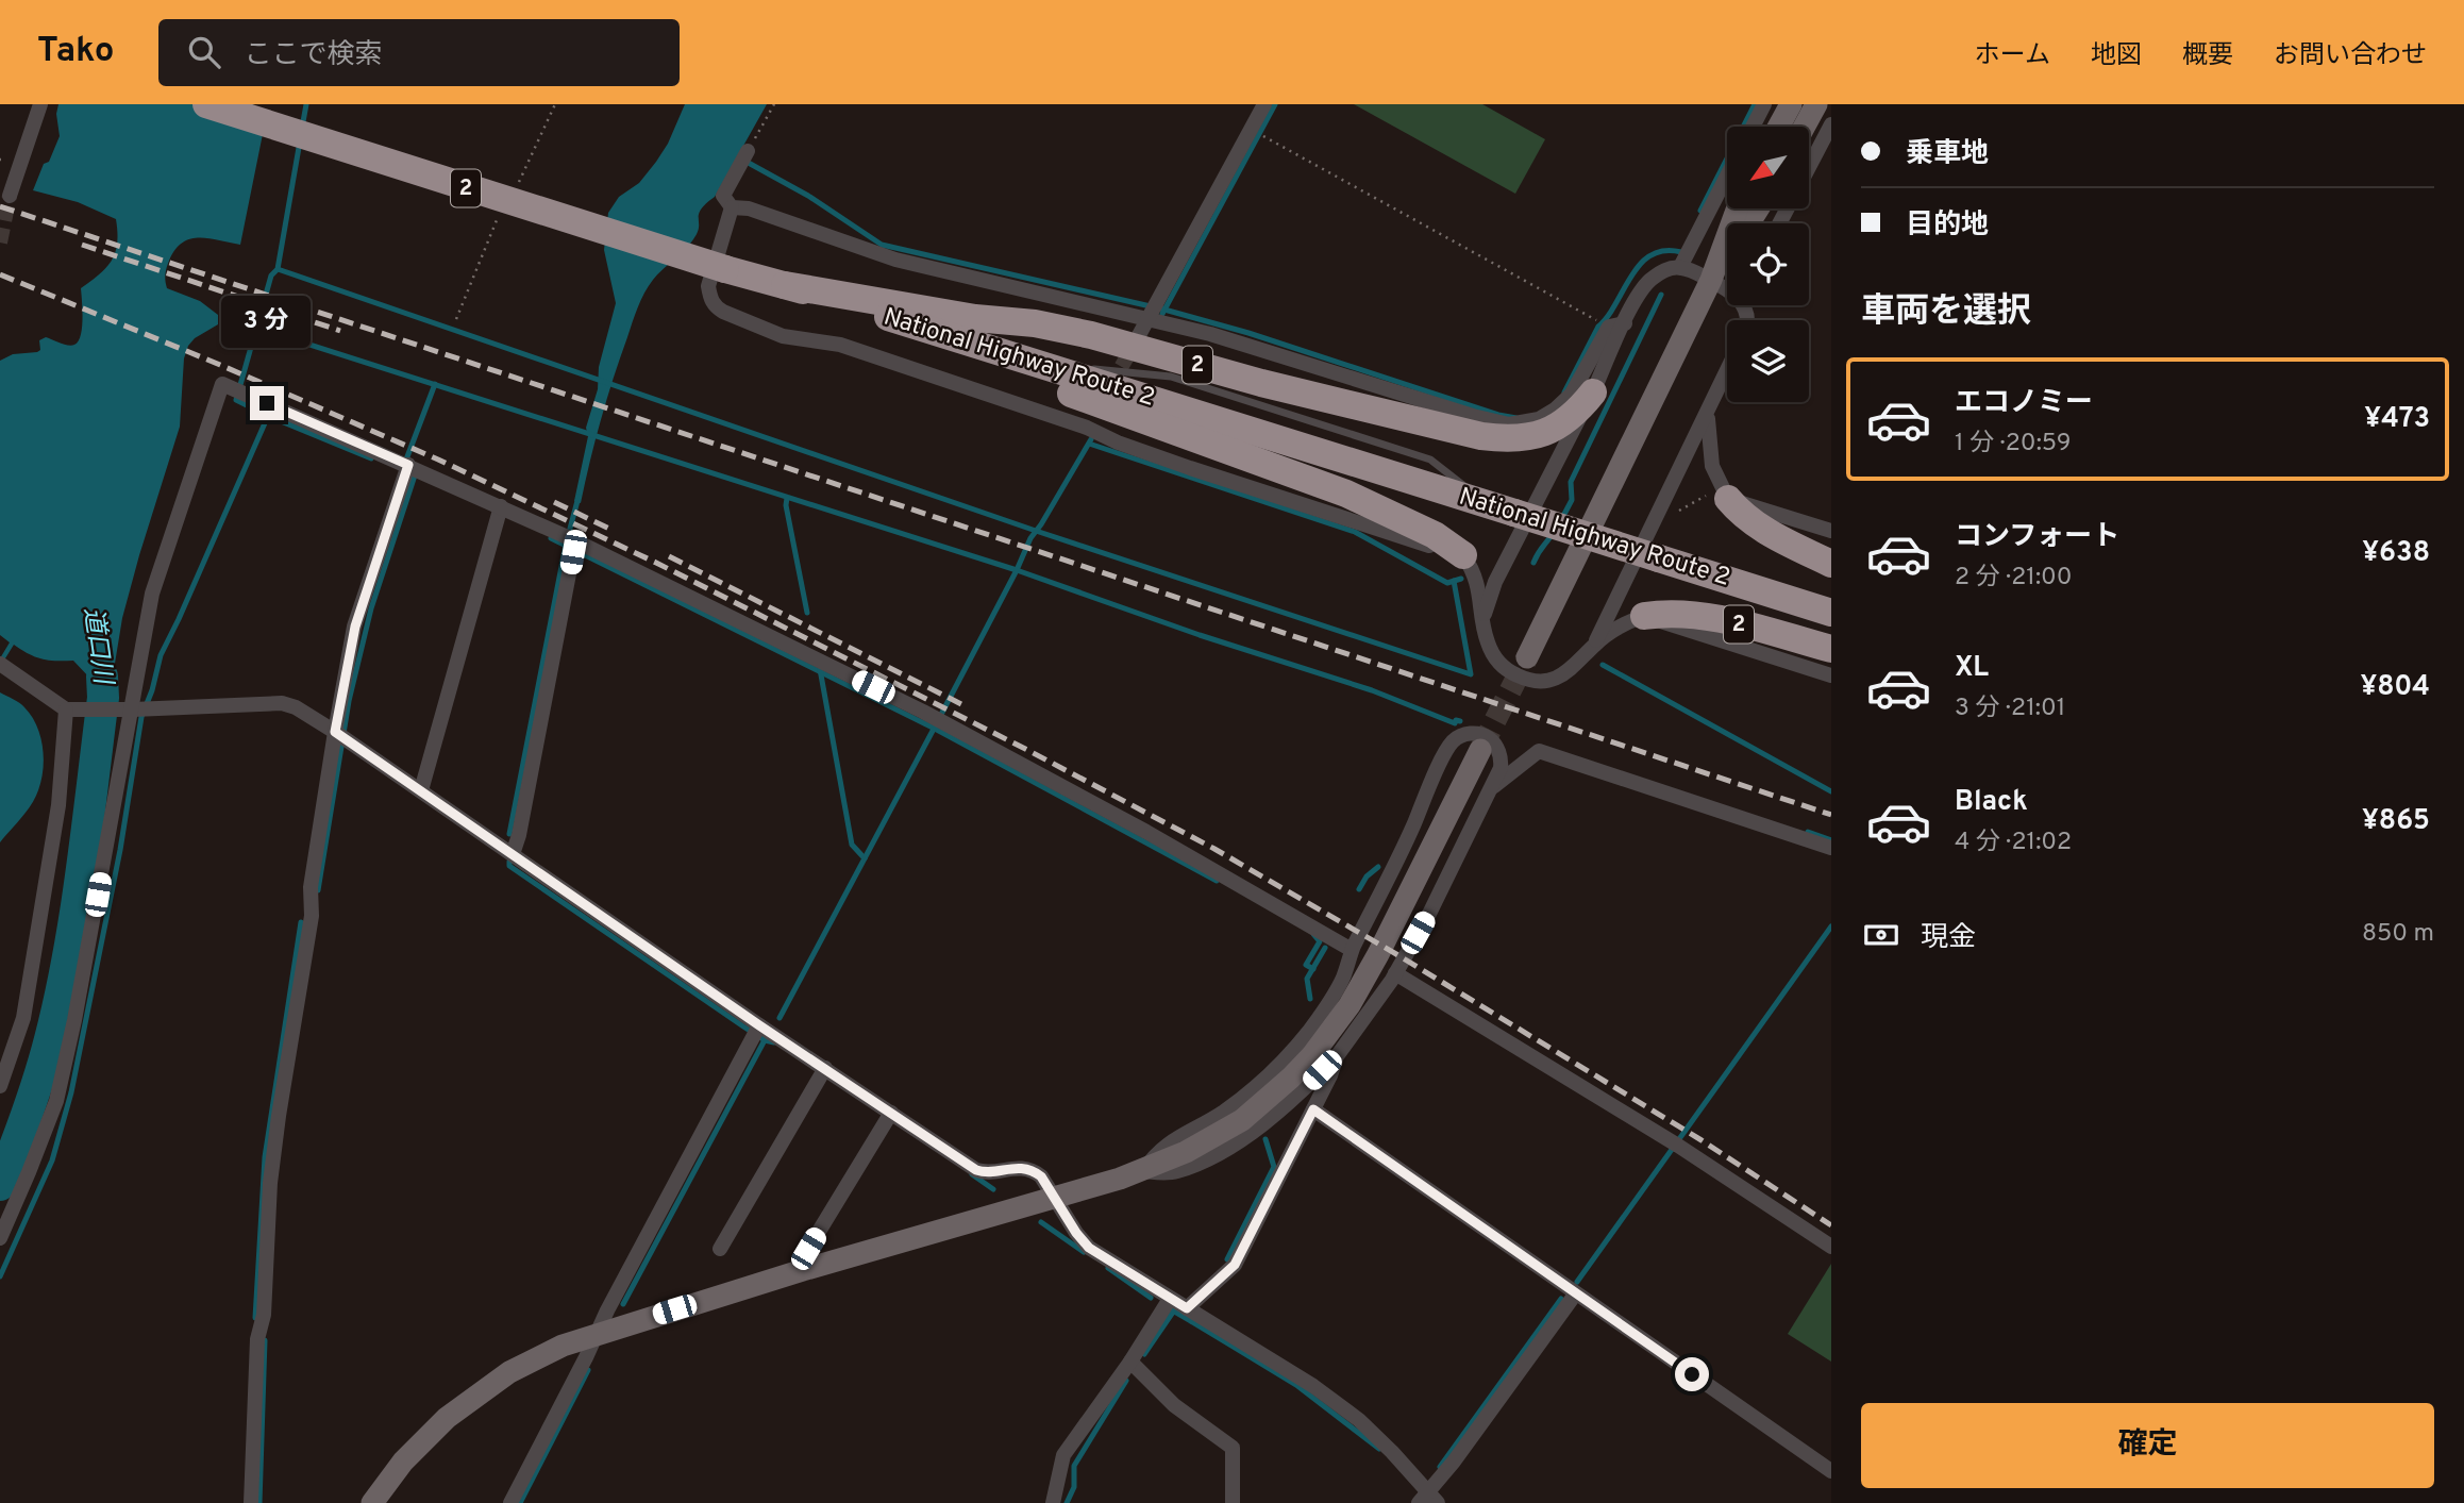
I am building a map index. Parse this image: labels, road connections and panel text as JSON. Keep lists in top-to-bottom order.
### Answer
{
  "streets": {
    "highway": ["2", "National Highway Route 2"]
  },
  "crossings": [
    ["2", "National Highway Route 2"]
  ],
  "water": ["道口川"],
  "north": "bottom left",
  "page": {
    "header": "Tako",
    "search": "ここで検索",
    "nav": [
      "ホーム",
      "地図",
      "概要",
      "お問い合わせ"
    ],
    "banner": ["乗車地", "目的地"],
    "heading": "車両を選択",
    "bubble": "3 分",
    "list": [
      {
        "name": "エコノミー",
        "note": "1 分 · 20:59",
        "value": "¥473"
      },
      {
        "name": "コンフォート",
        "note": "2 分 · 21:00",
        "value": "¥638"
      },
      {
        "name": "XL",
        "note": "3 分 · 21:01",
        "value": "¥804"
      },
      {
        "name": "Black",
        "note": "4 分 · 21:02",
        "value": "¥865"
      }
    ],
    "pay": ["現金", "850 m"],
    "buttons": "確定"
  }
}
